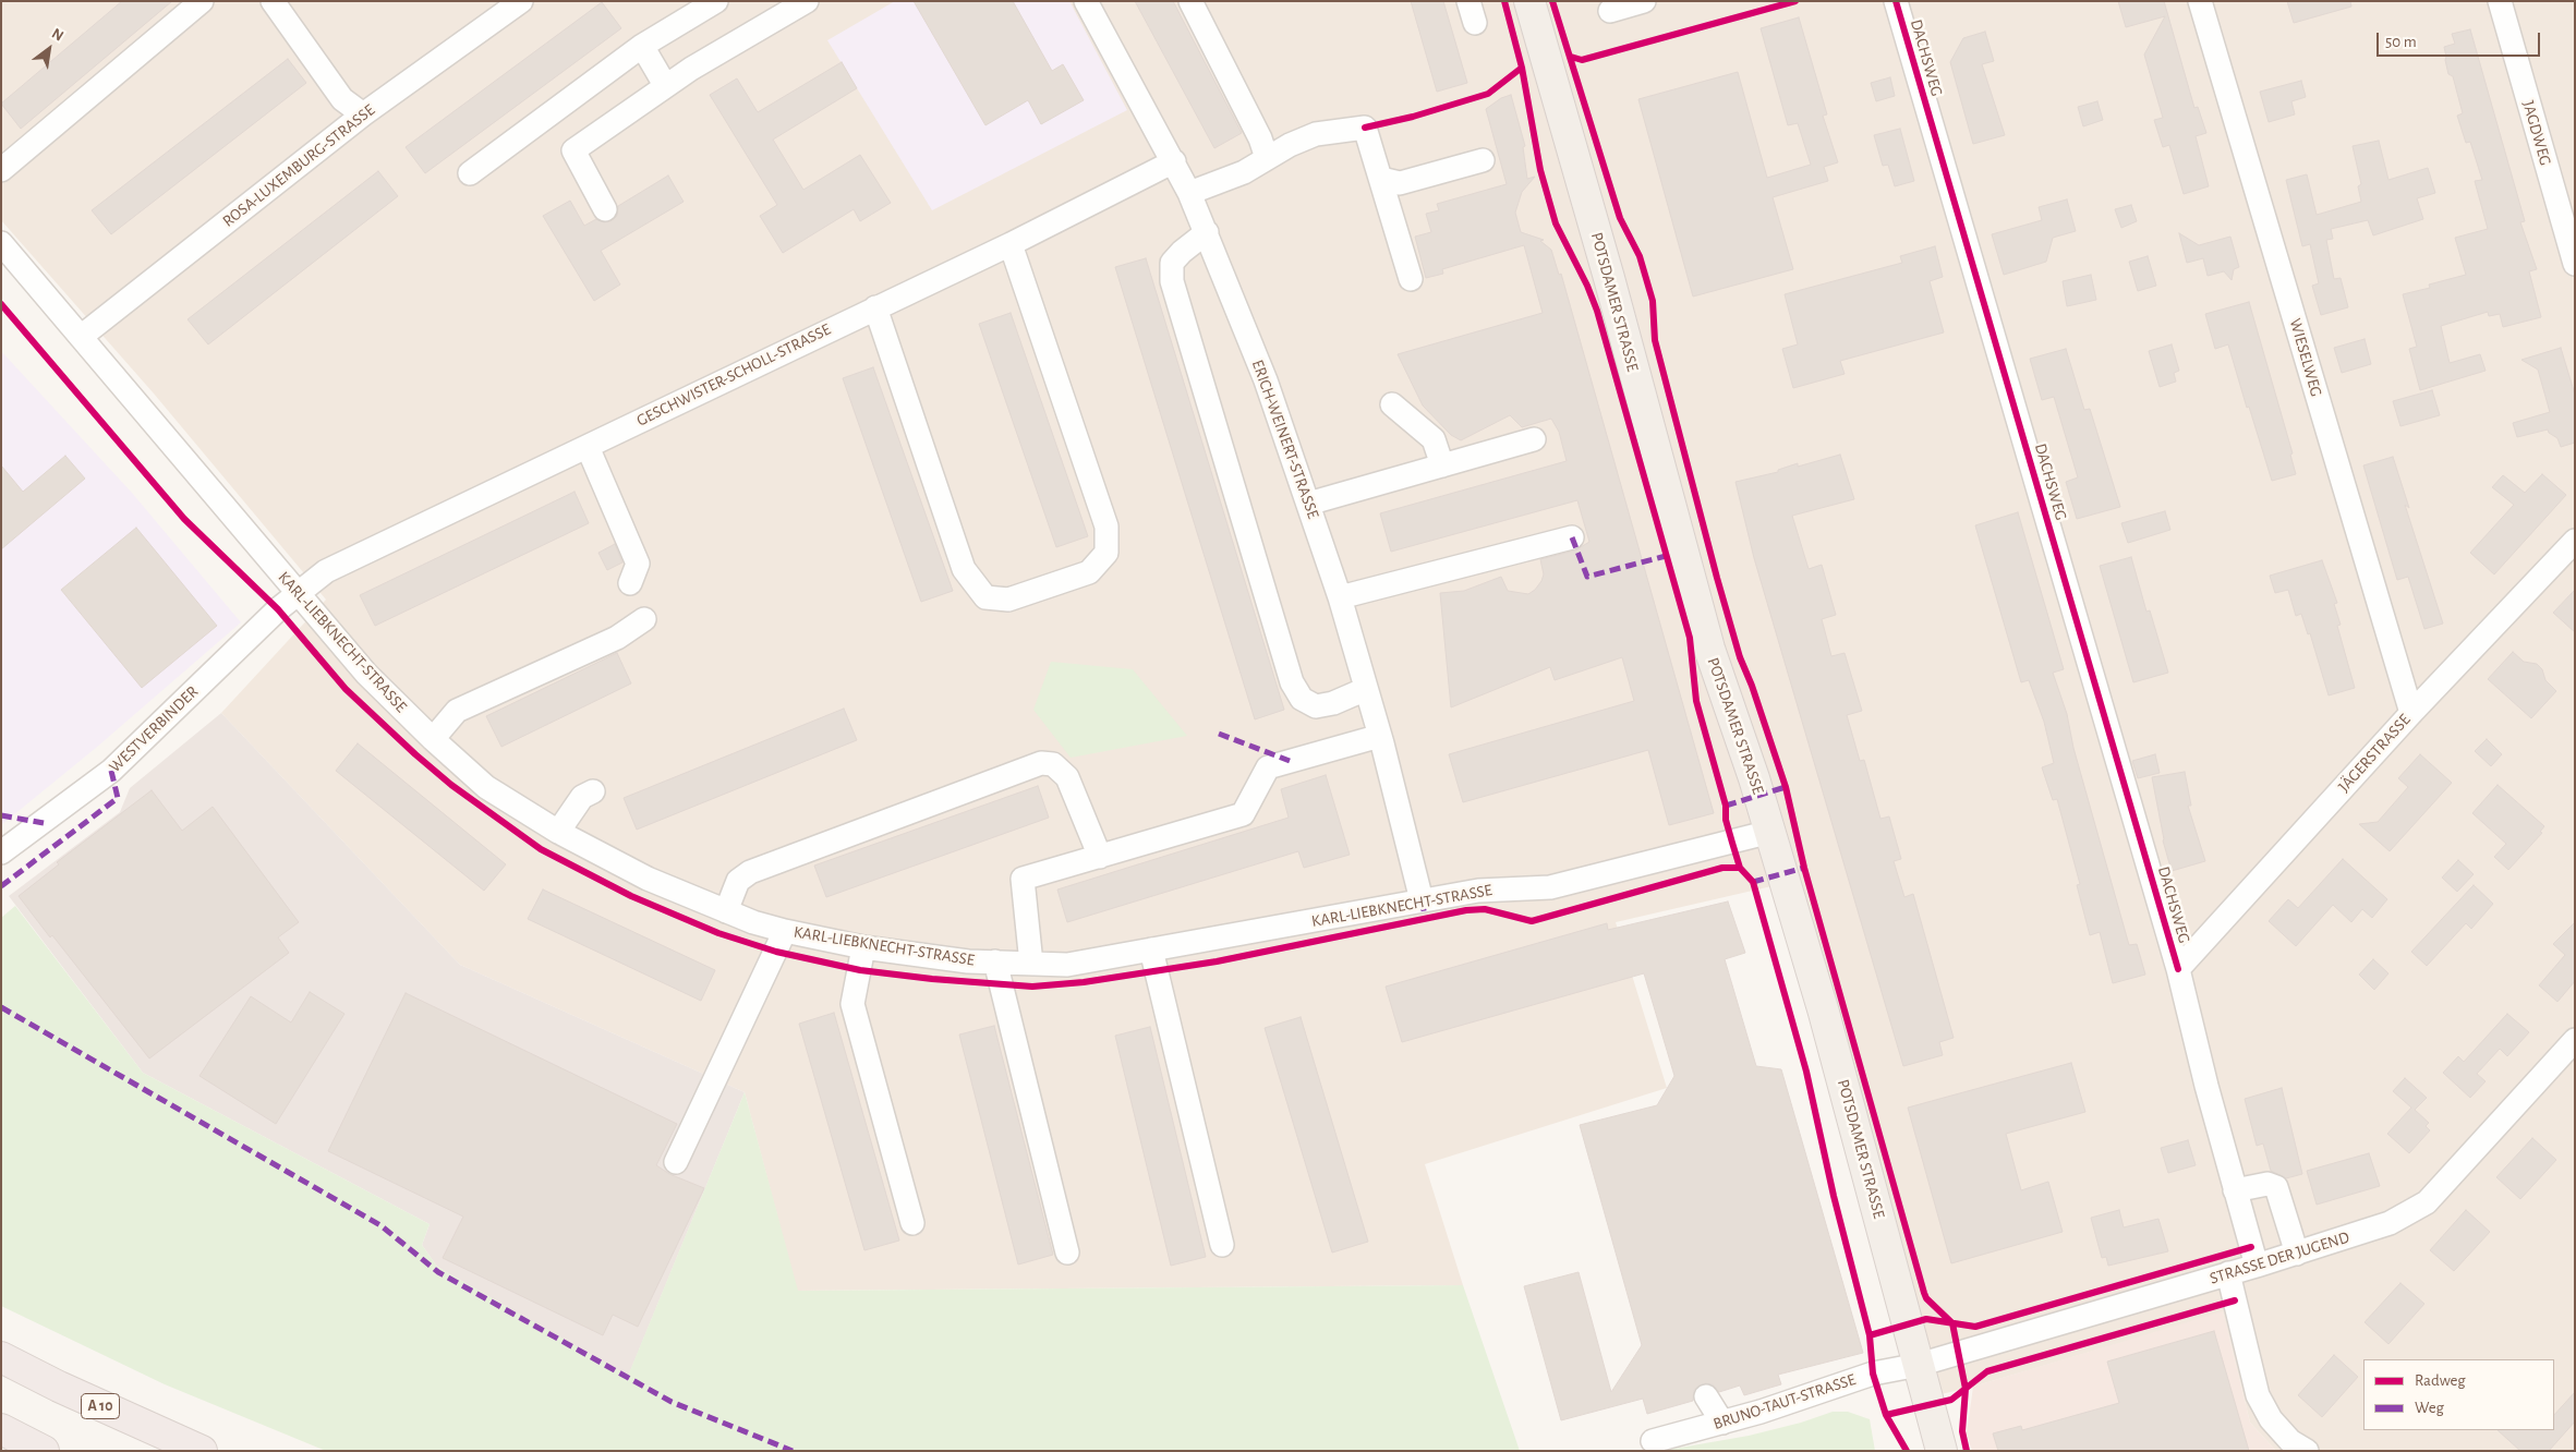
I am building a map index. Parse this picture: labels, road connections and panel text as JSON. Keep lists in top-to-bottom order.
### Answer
{
  "streets": {
    "highway": ["A 10"],
    "main road": ["POTSDAMER STRASSE"],
    "street": [
      "DACHSWEG",
      "JAGDWEG",
      "ROSA-LUXEMBURG-STRASSE",
      "WIESELWEG",
      "GESCHWISTER-SCHOLL-STRASSE",
      "ERICH-WEINERT-STRASSE",
      "KARL-LIEBKNECHT-STRASSE",
      "WESTVERBINDER",
      "JÄGERSTRASSE",
      "STRASSE DER JUGEND",
      "BRUNO-TAUT-STRASSE"
    ]
  },
  "crossings": [
    ["DACHSWEG", "JÄGERSTRASSE"],
    ["DACHSWEG", "STRASSE DER JUGEND"],
    ["ROSA-LUXEMBURG-STRASSE", "KARL-LIEBKNECHT-STRASSE"],
    ["POTSDAMER STRASSE", "KARL-LIEBKNECHT-STRASSE"],
    ["POTSDAMER STRASSE", "STRASSE DER JUGEND"],
    ["POTSDAMER STRASSE", "BRUNO-TAUT-STRASSE"],
    ["WIESELWEG", "JÄGERSTRASSE"],
    ["GESCHWISTER-SCHOLL-STRASSE", "ERICH-WEINERT-STRASSE"],
    ["GESCHWISTER-SCHOLL-STRASSE", "KARL-LIEBKNECHT-STRASSE"],
    ["GESCHWISTER-SCHOLL-STRASSE", "WESTVERBINDER"],
    ["ERICH-WEINERT-STRASSE", "KARL-LIEBKNECHT-STRASSE"],
    ["KARL-LIEBKNECHT-STRASSE", "WESTVERBINDER"],
    ["STRASSE DER JUGEND", "BRUNO-TAUT-STRASSE"]
  ],
  "legend": ["Radweg", "Weg"],
  "scale_bar": "50 m",
  "north": "top right"
}
